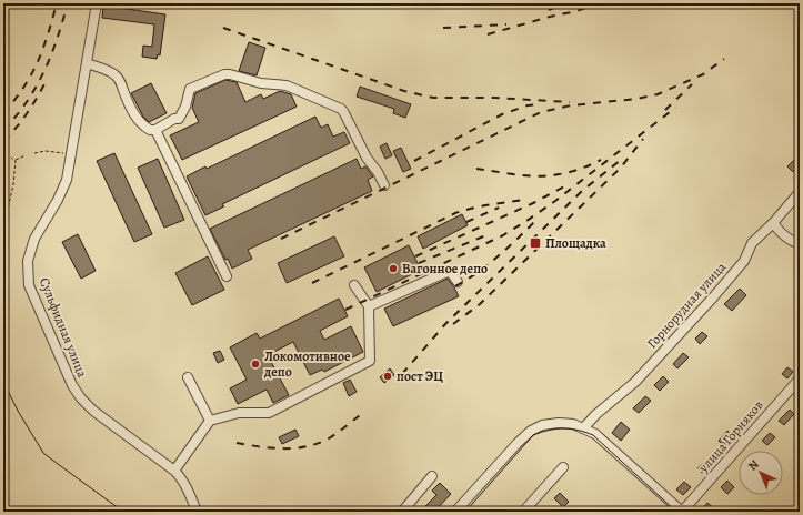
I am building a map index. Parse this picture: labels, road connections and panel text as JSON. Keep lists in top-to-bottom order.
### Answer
{
  "streets": {
    "street": ["Горнорудная улица", "Сульфидная улица", "улица Горняков"]
  },
  "places": {
    "transit": ["Площадка"],
    "other": ["Вагонное депо", "Локомотивное депо", "пост ЭЦ"]
  },
  "north": "top left"
}
